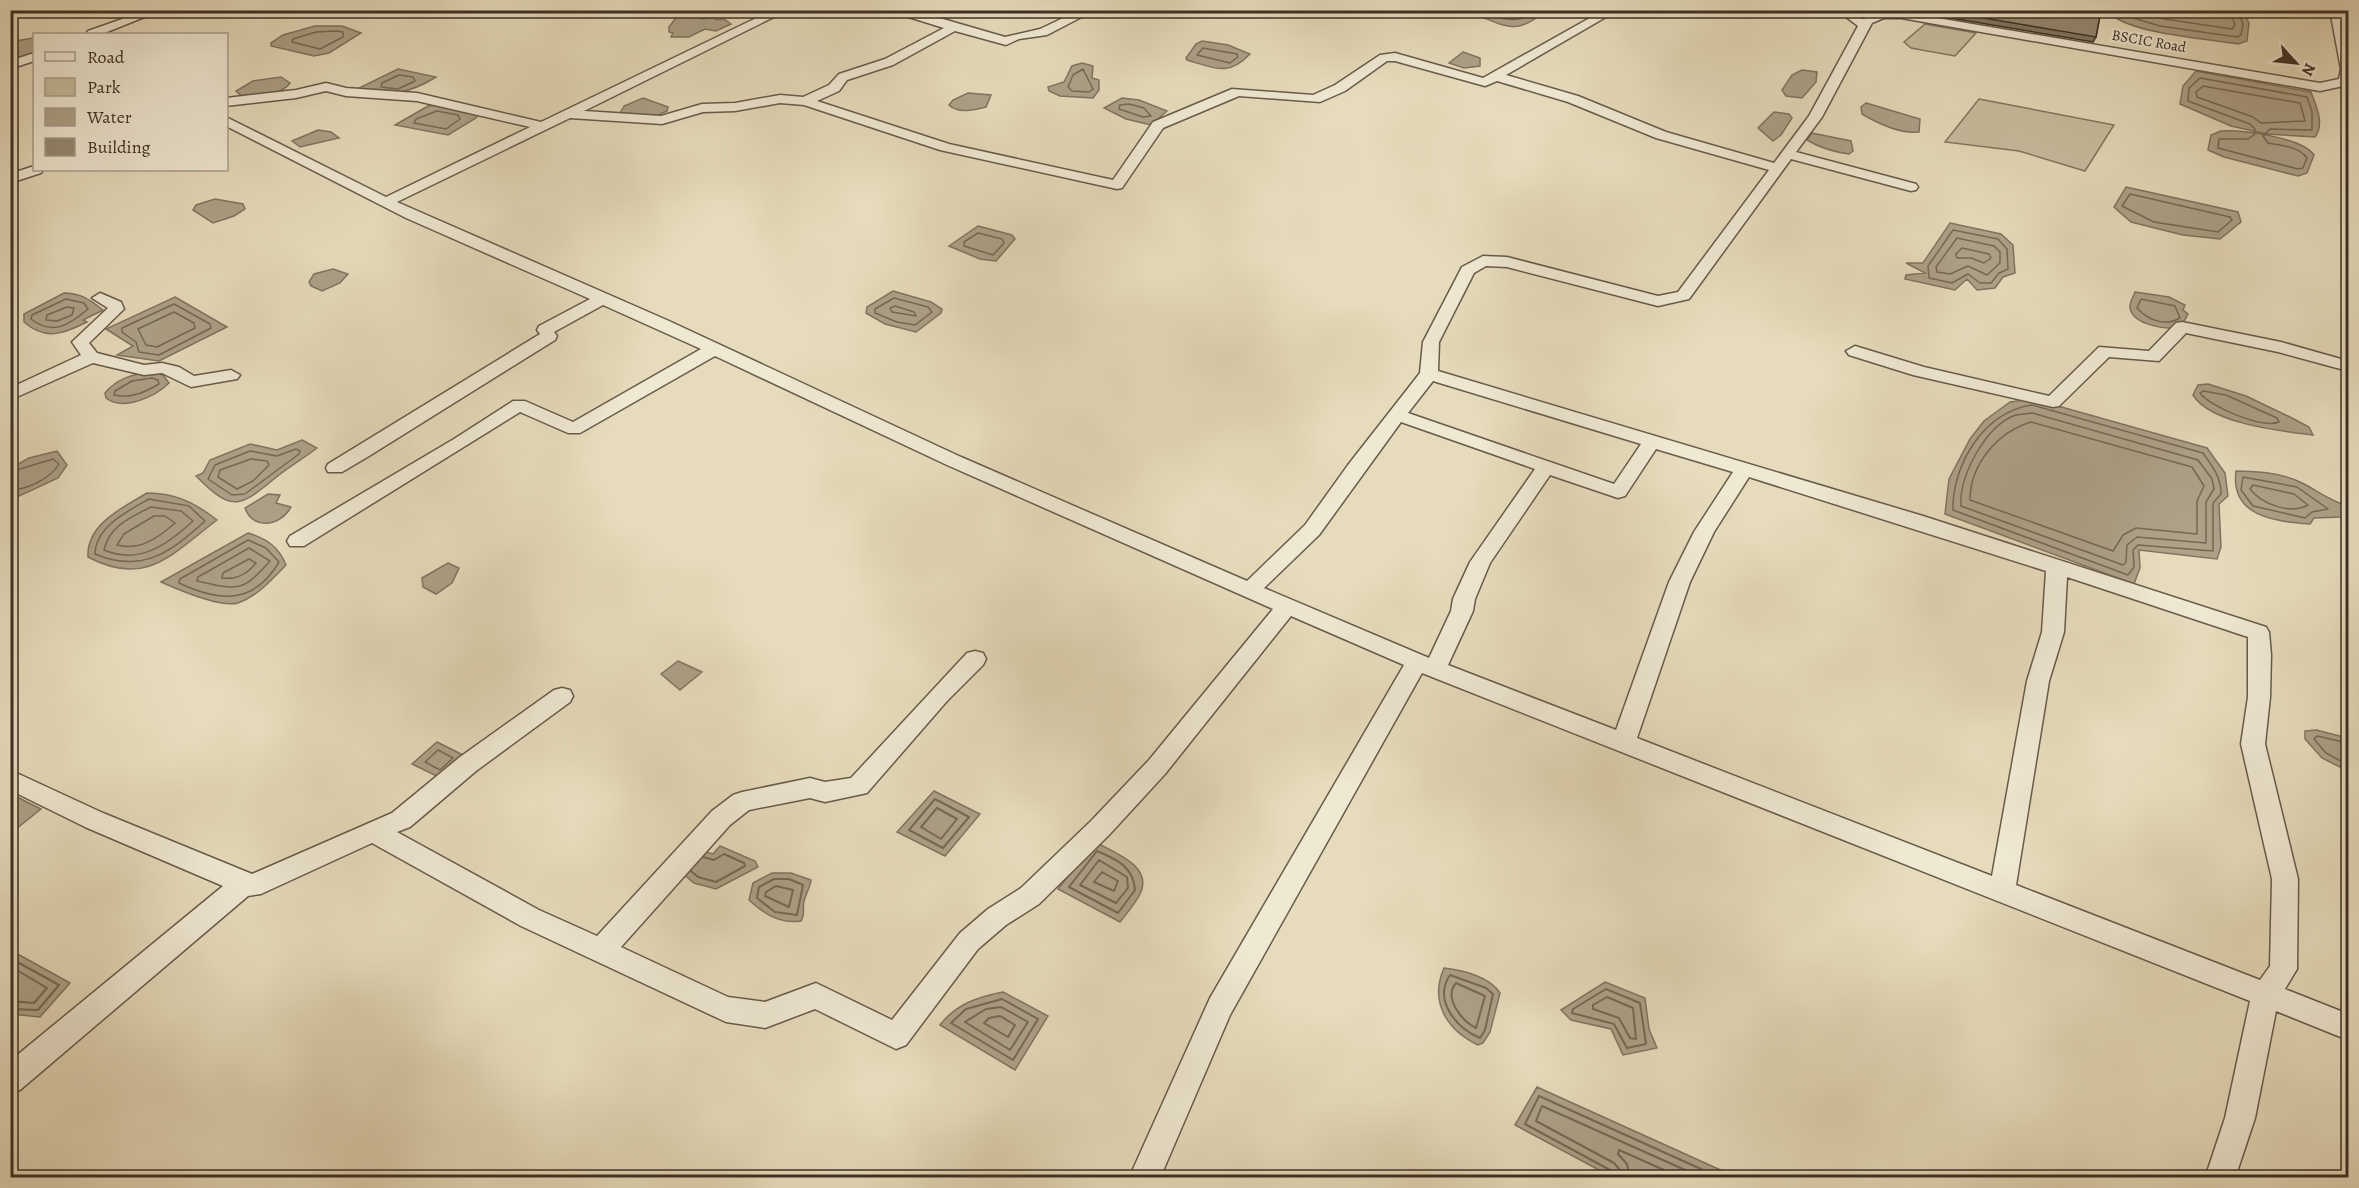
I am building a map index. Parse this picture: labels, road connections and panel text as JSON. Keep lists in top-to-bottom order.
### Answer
{
  "streets": {
    "street": ["BSCIC Road"]
  },
  "legend": [
    "Road",
    "Park",
    "Water",
    "Building"
  ],
  "north": "bottom right"
}
